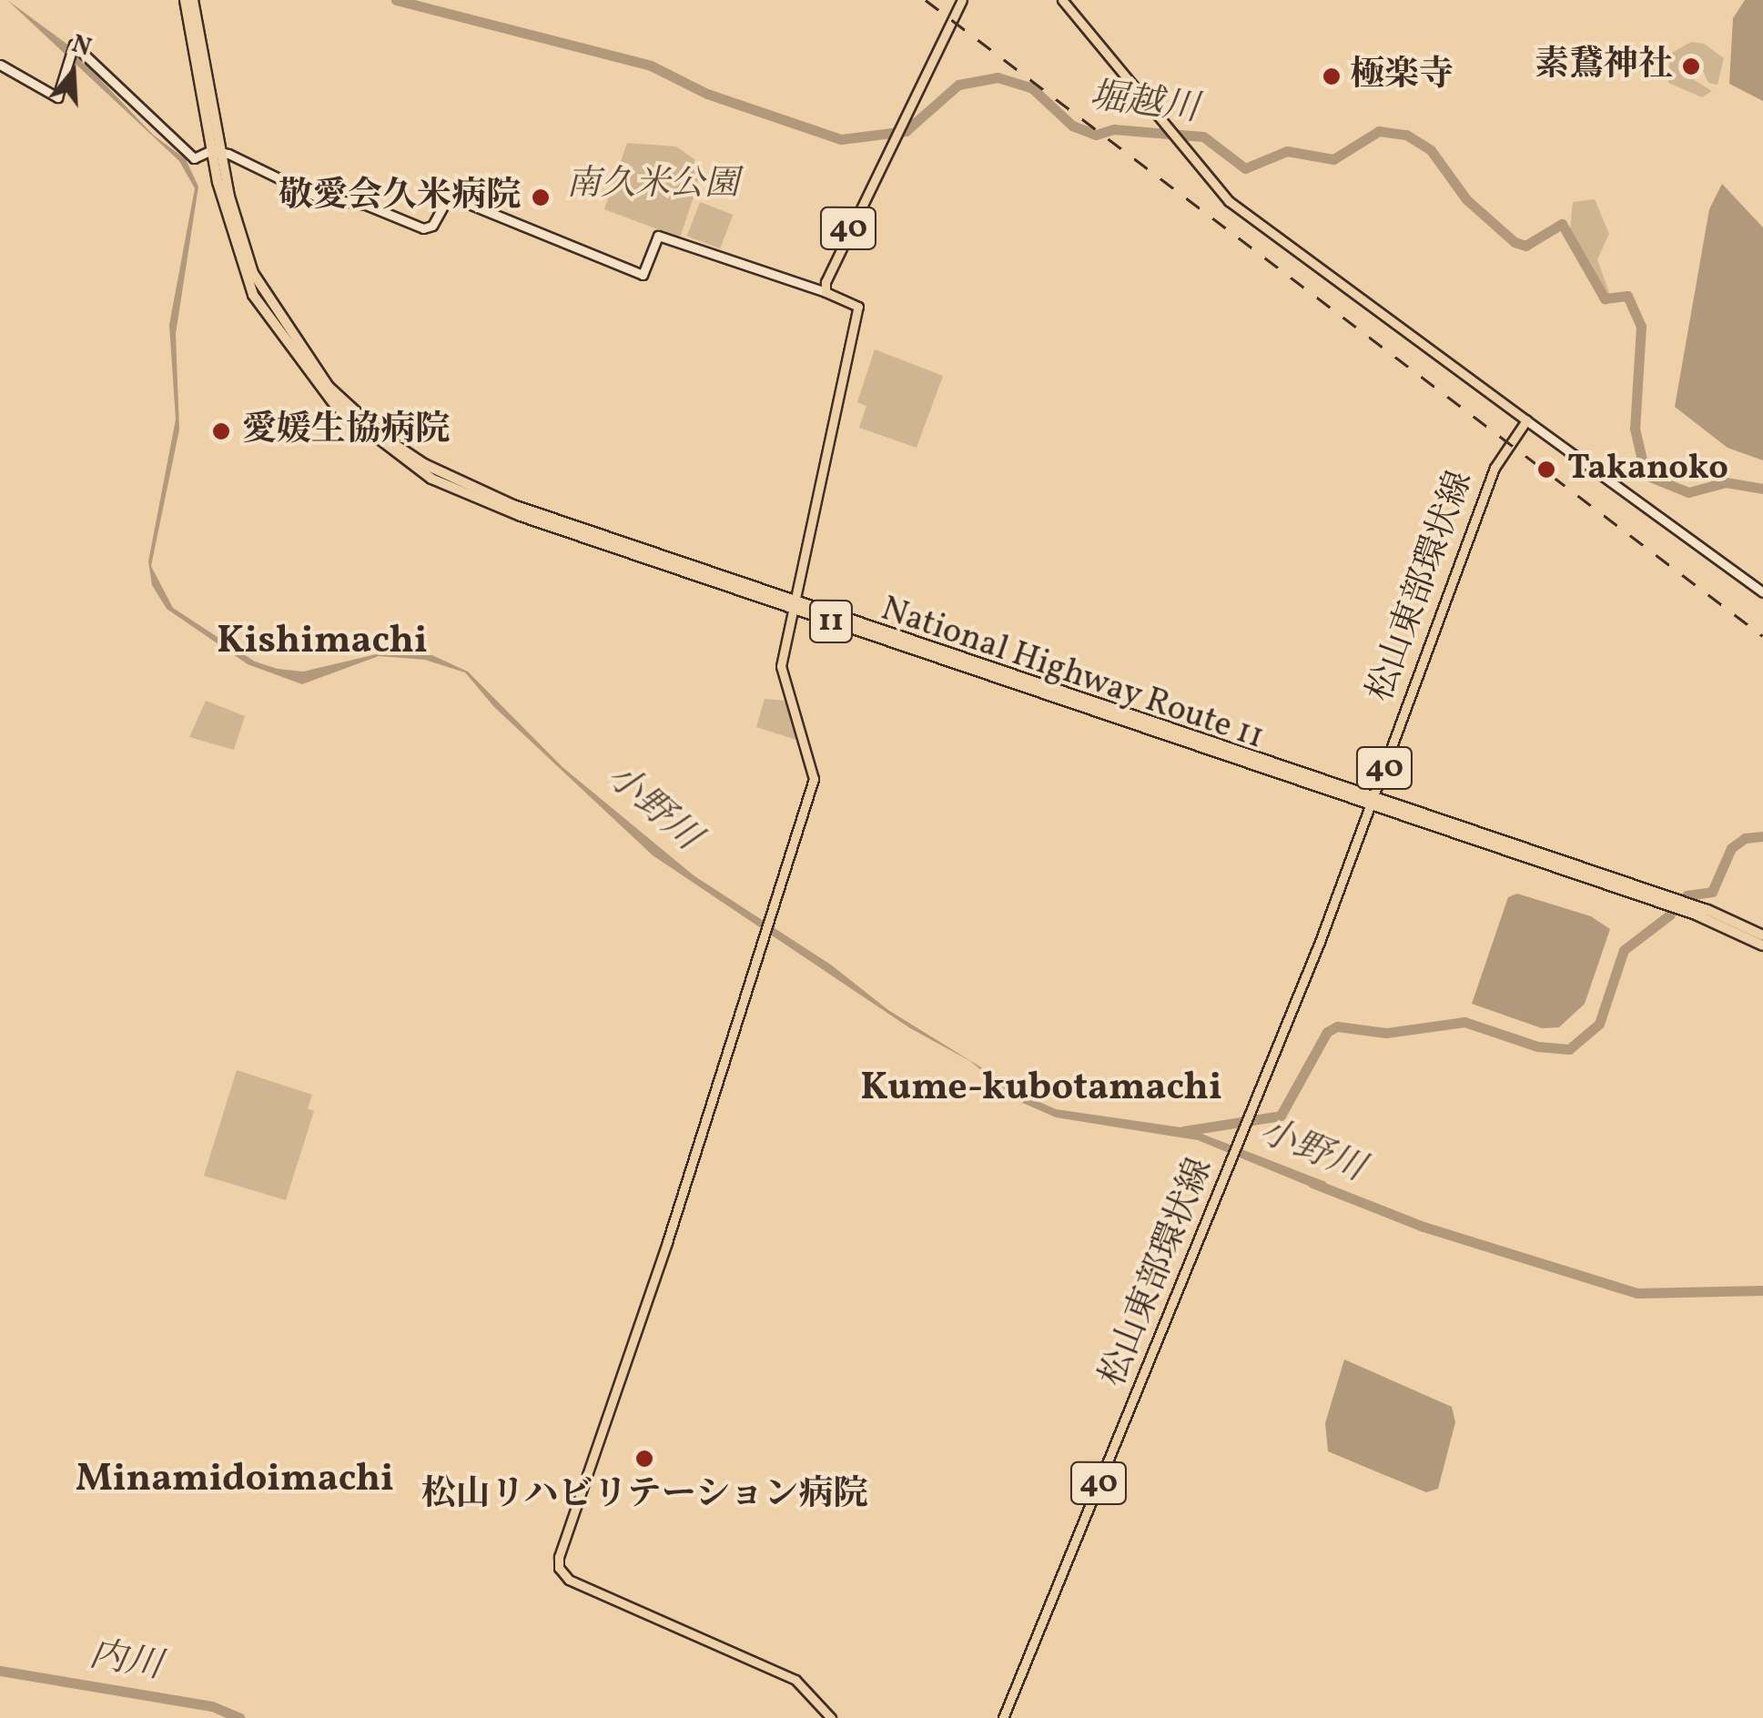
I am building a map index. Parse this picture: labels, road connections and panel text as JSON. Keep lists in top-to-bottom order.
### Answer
{
  "streets": {
    "highway": ["11", "National Highway Route 11"],
    "main road": ["40", "松山東部環状線"]
  },
  "crossings": [
    ["40", "National Highway Route 11"],
    ["松山東部環状線", "National Highway Route 11"]
  ],
  "districts": ["Kishimachi", "Kume-kubotamachi", "Minamidoimachi"],
  "water": ["堀越川", "小野川", "内川"],
  "parks": ["南久米公園"],
  "places": [
    "素鵞神社",
    "極楽寺",
    "敬愛会久米病院",
    "愛媛生協病院",
    "Takanoko",
    "松山リハビリテーション病院"
  ],
  "north": "top"
}
